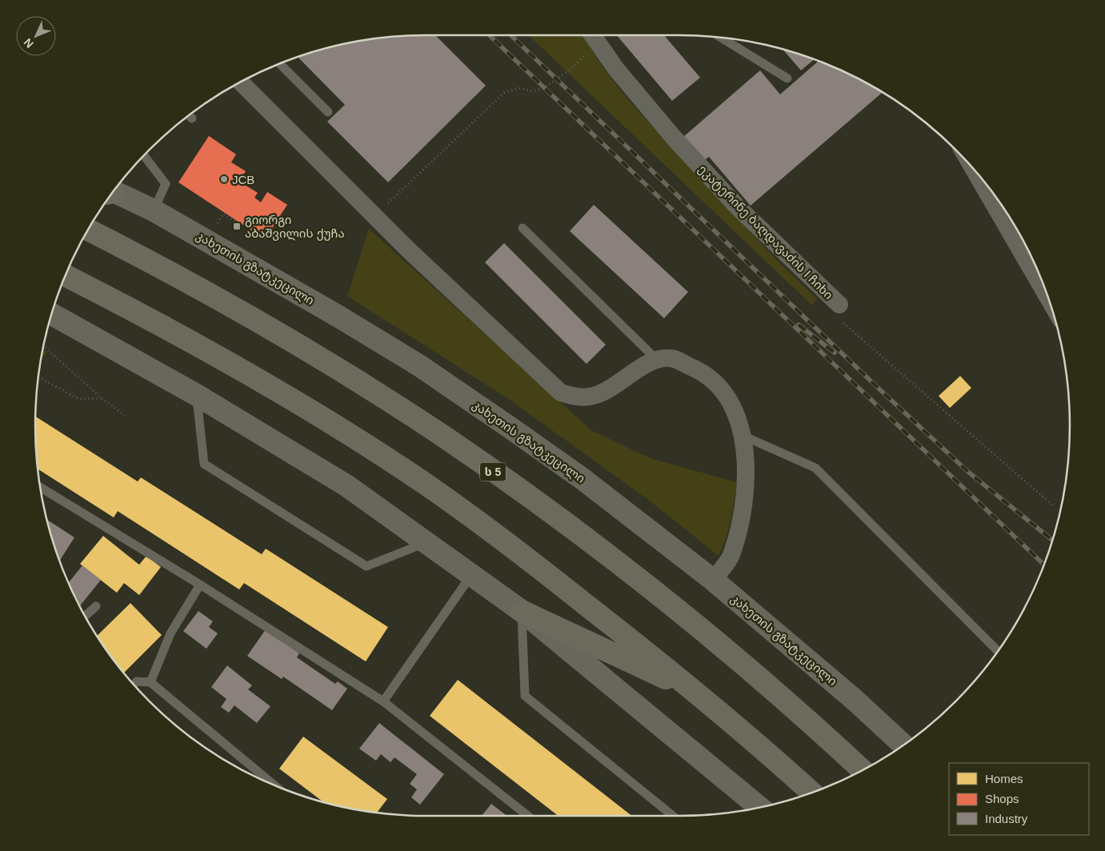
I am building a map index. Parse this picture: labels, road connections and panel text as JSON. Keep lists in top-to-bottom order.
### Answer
{
  "streets": {
    "highway": ["ს 5"],
    "street": ["ეკატერინე ბაღდავაძის I ჩიხი", "კახეთის გზატკეცილი"]
  },
  "places": {
    "other": ["JCB"],
    "transit": ["გიორგი აბაშვილის ქუჩა"]
  },
  "legend": ["Homes", "Shops", "Industry"],
  "north": "bottom left"
}
